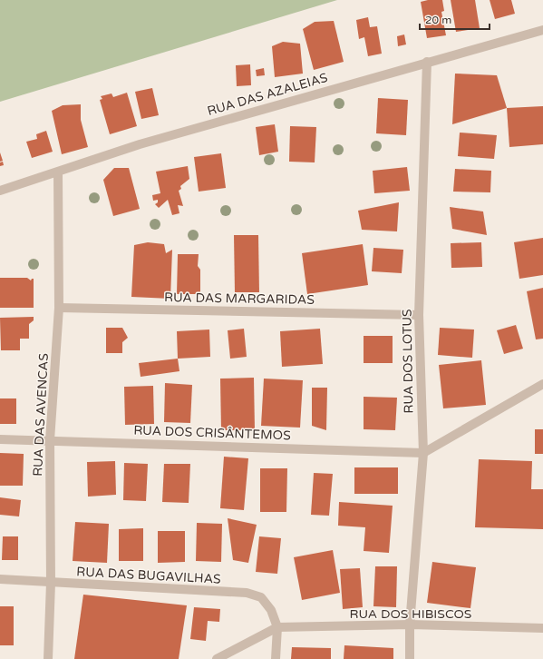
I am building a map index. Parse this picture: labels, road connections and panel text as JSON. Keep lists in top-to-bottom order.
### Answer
{
  "streets": {
    "street": [
      "RUA DAS AZALEIAS",
      "RUA DAS MARGARIDAS",
      "RUA DOS LOTUS",
      "RUA DAS AVENCAS",
      "RUA DOS CRISÂNTEMOS",
      "RUA DAS BUGAVILHAS",
      "RUA DOS HIBISCOS"
    ]
  },
  "crossings": [
    ["RUA DAS AZALEIAS", "RUA DOS LOTUS"],
    ["RUA DAS AZALEIAS", "RUA DAS AVENCAS"],
    ["RUA DAS MARGARIDAS", "RUA DOS LOTUS"],
    ["RUA DAS MARGARIDAS", "RUA DAS AVENCAS"],
    ["RUA DOS LOTUS", "RUA DOS CRISÂNTEMOS"],
    ["RUA DOS LOTUS", "RUA DOS HIBISCOS"],
    ["RUA DAS AVENCAS", "RUA DOS CRISÂNTEMOS"],
    ["RUA DAS AVENCAS", "RUA DAS BUGAVILHAS"],
    ["RUA DAS BUGAVILHAS", "RUA DOS HIBISCOS"]
  ],
  "scale_bar": "20 m"
}
